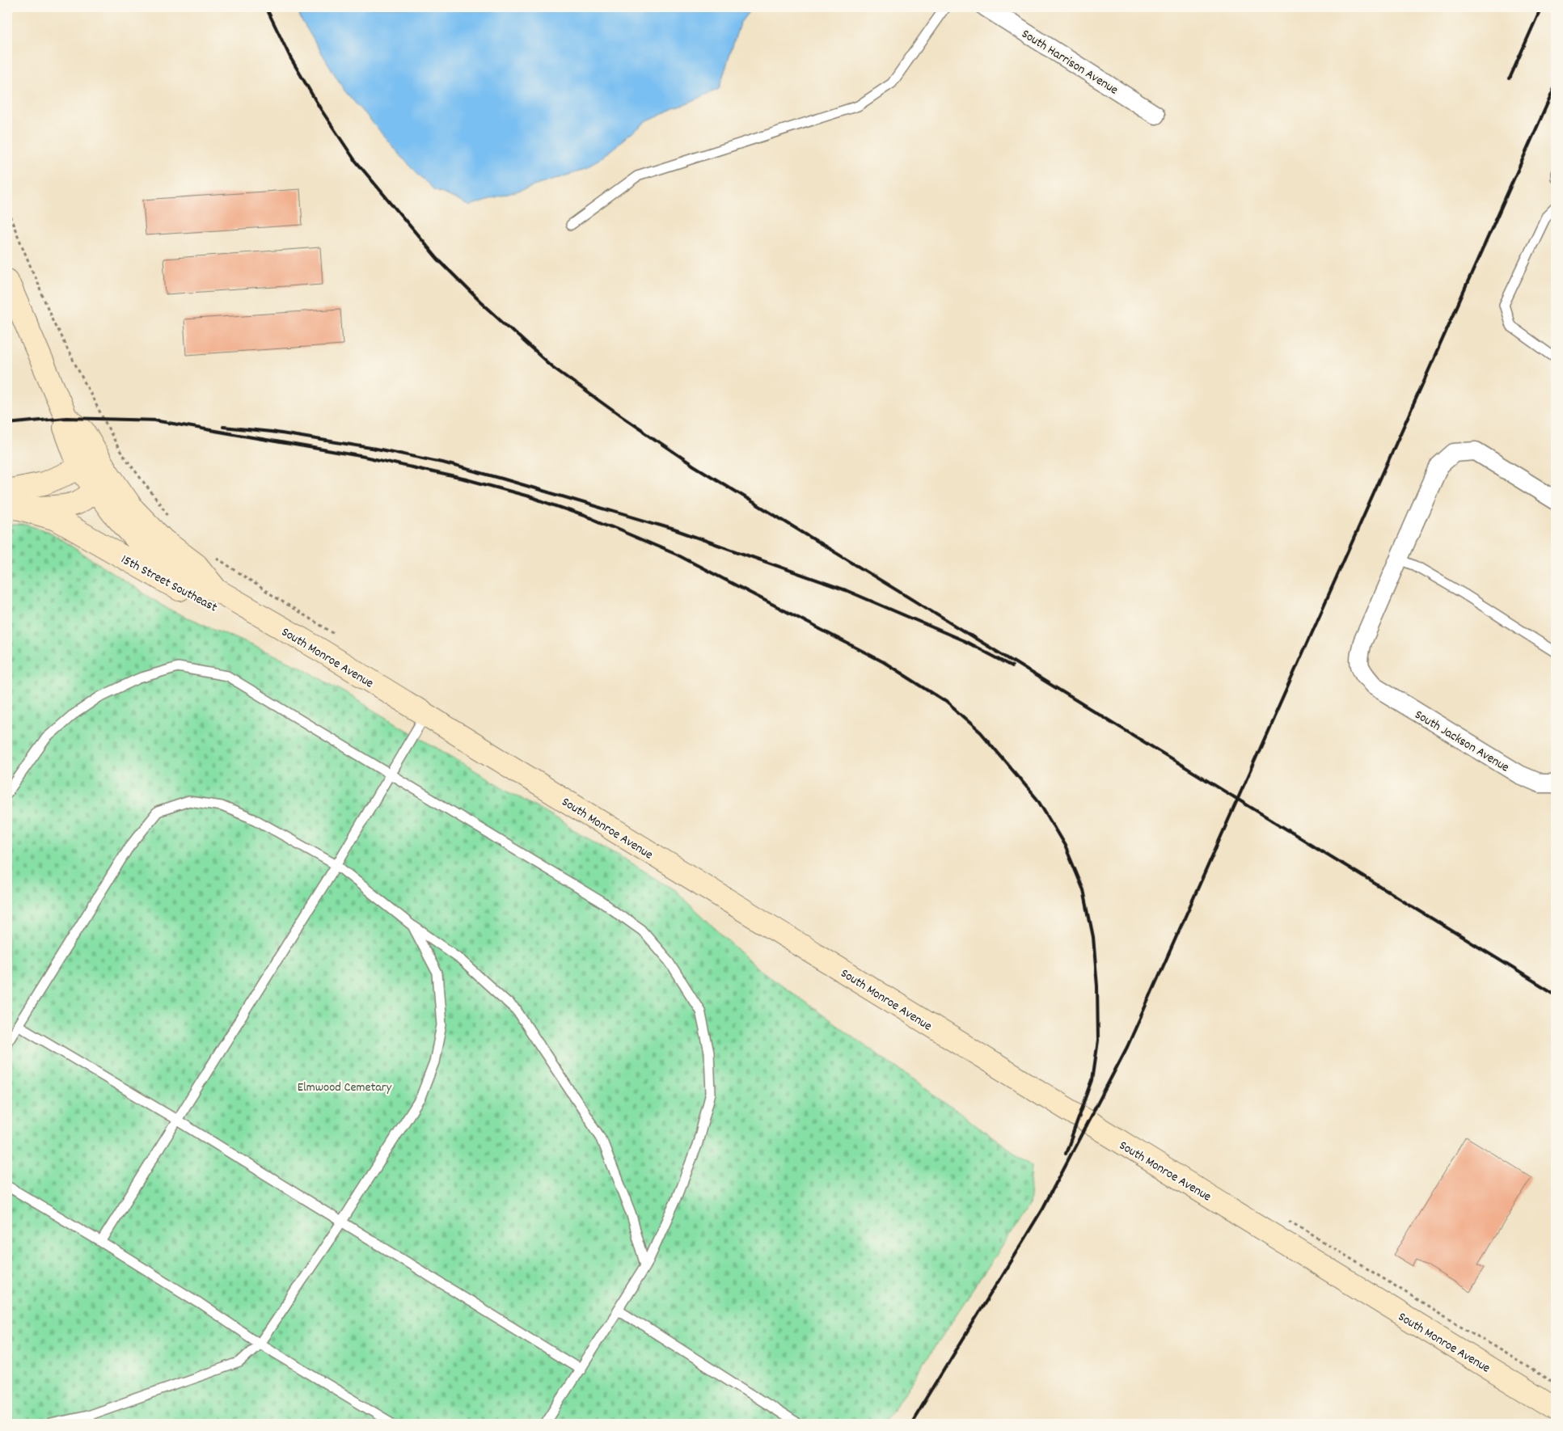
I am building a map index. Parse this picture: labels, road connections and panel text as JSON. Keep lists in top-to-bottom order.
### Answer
{
  "streets": {
    "main road": ["15th Street Southeast", "South Monroe Avenue"],
    "street": ["South Harrison Avenue", "South Jackson Avenue"]
  },
  "crossings": [
    ["15th Street Southeast", "South Monroe Avenue"]
  ],
  "parks": ["Elmwood Cemetary"]
}
